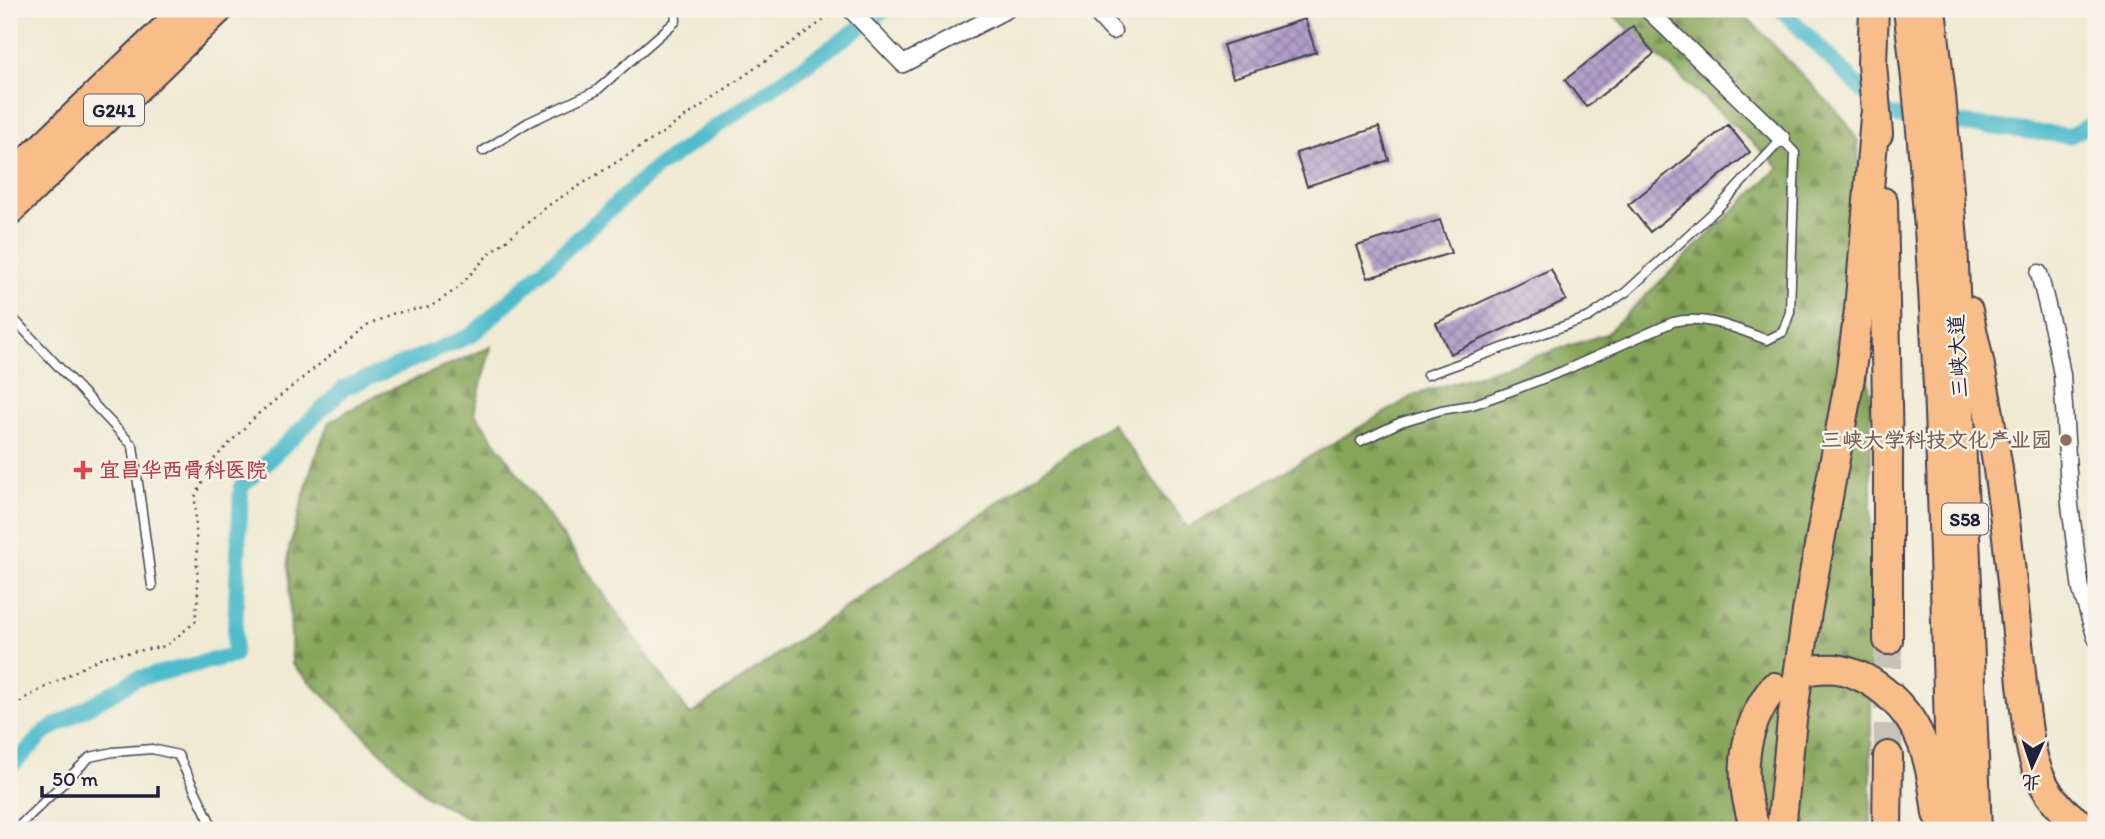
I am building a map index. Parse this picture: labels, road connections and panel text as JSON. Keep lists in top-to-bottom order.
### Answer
{
  "streets": {
    "highway": ["G241", "三峡大道", "S58"]
  },
  "places": {
    "other": ["三峡大学科技文化产业园"],
    "health": ["宜昌华西骨科医院"]
  },
  "scale_bar": "50 m",
  "north": "bottom"
}
